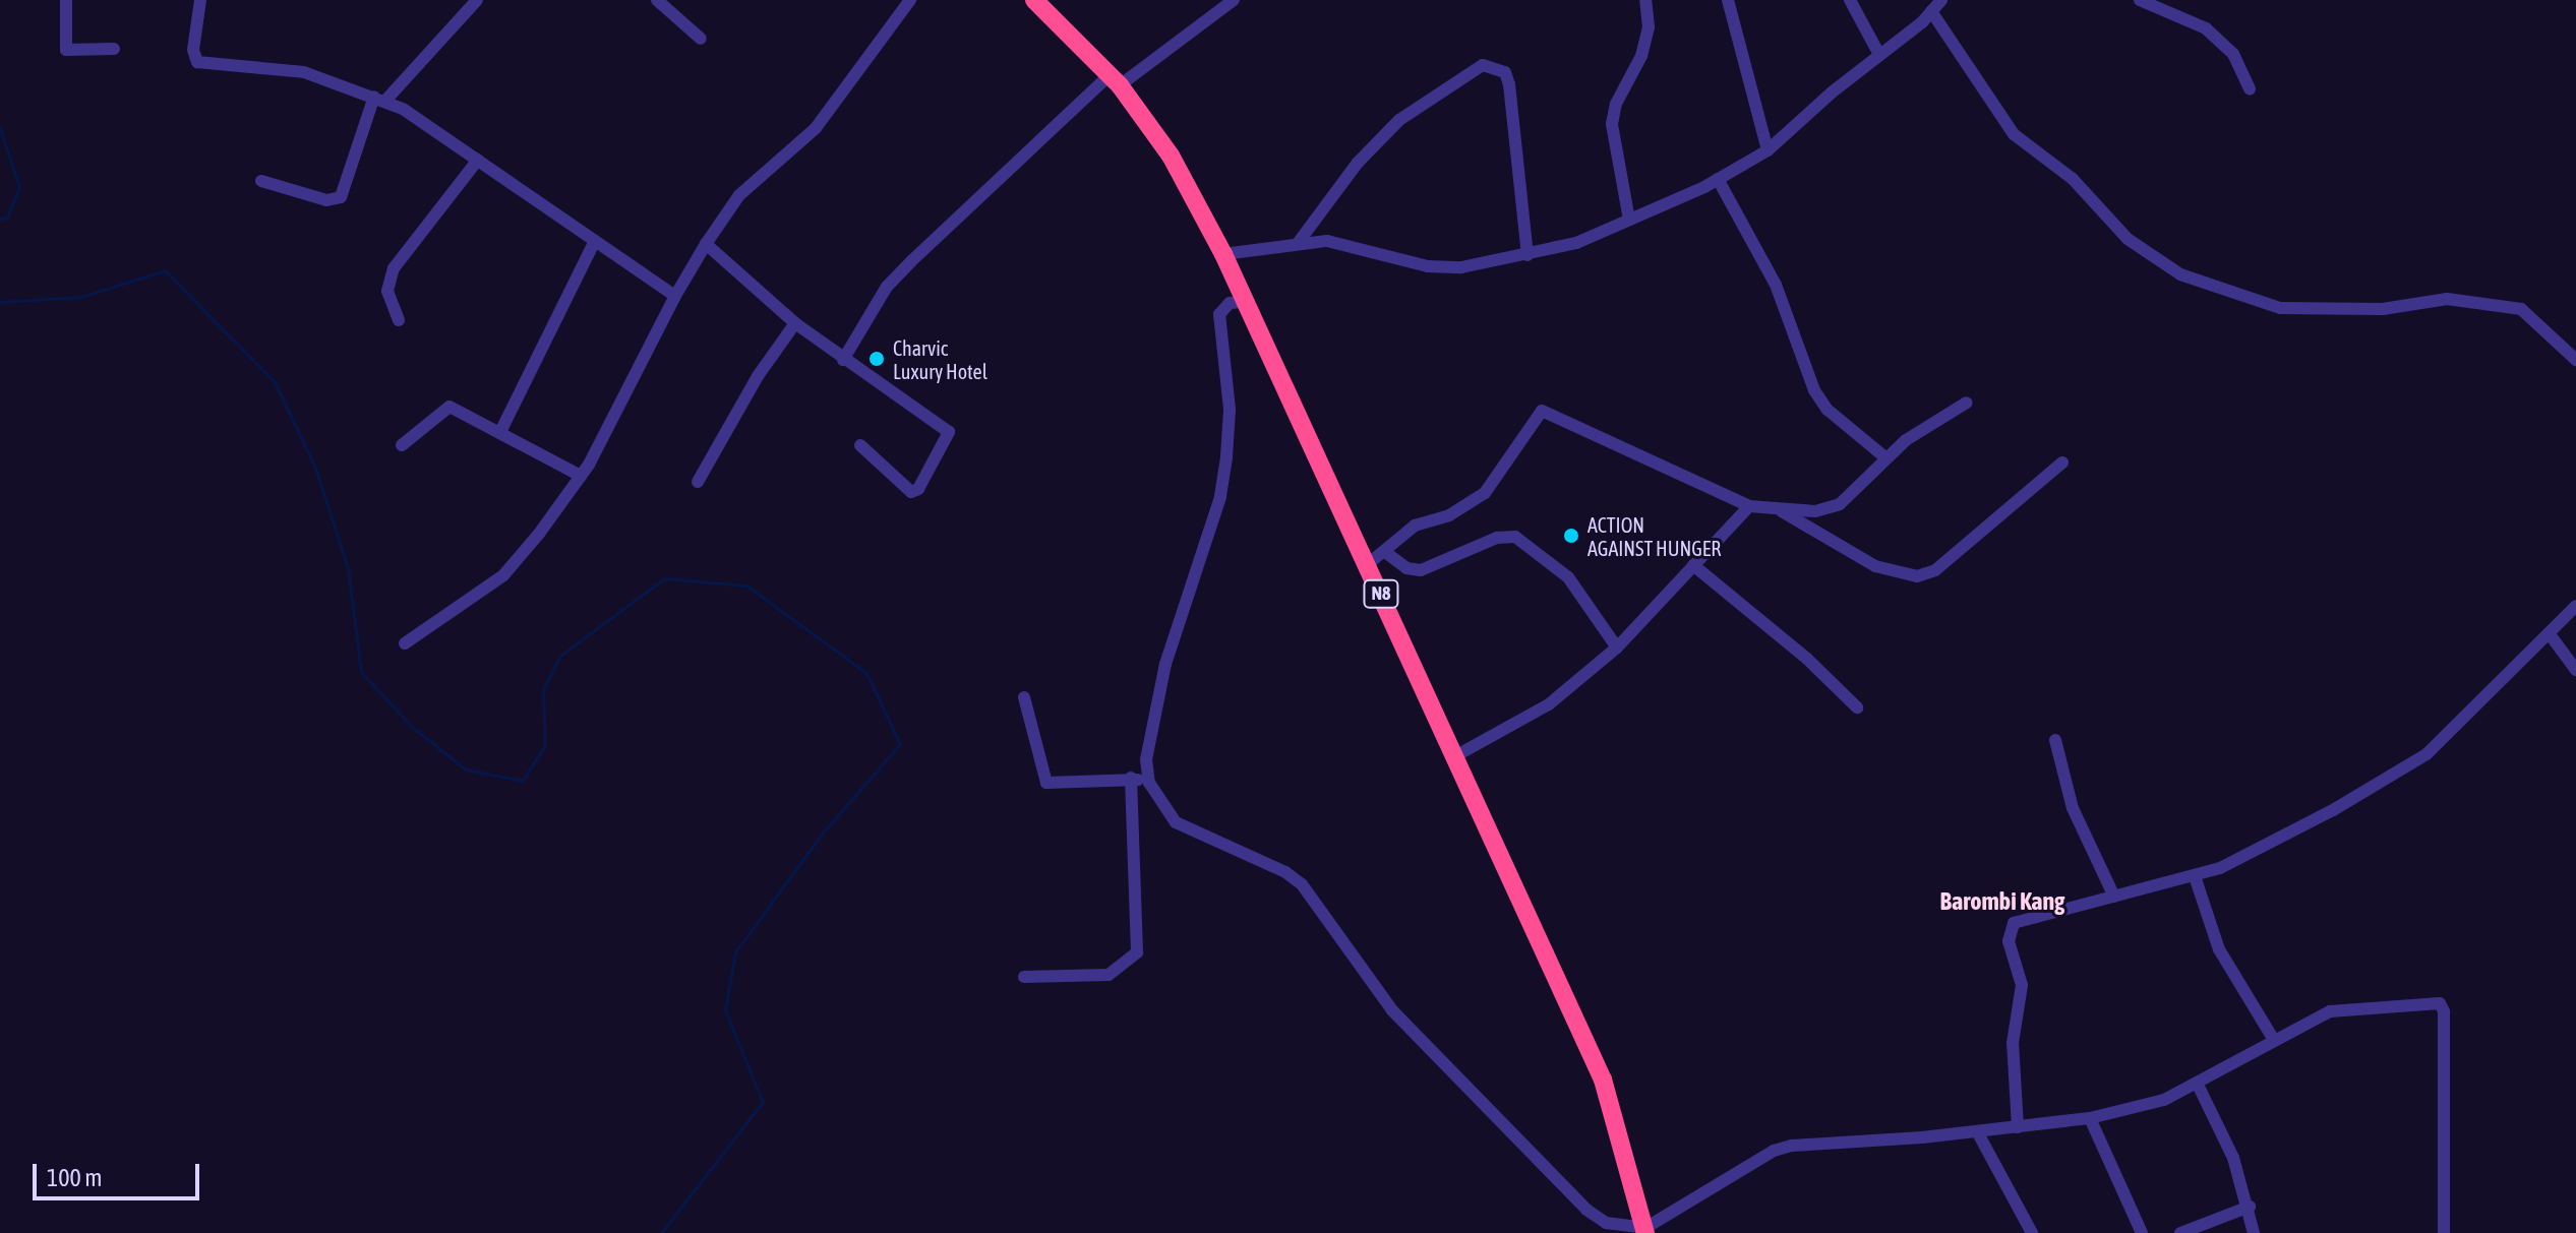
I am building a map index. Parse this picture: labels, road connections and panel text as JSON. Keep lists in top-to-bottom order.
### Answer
{
  "streets": {
    "highway": ["N8"]
  },
  "districts": ["Barombi Kang"],
  "places": ["Charvic Luxury Hotel", "ACTION AGAINST HUNGER"],
  "scale_bar": "100 m"
}
